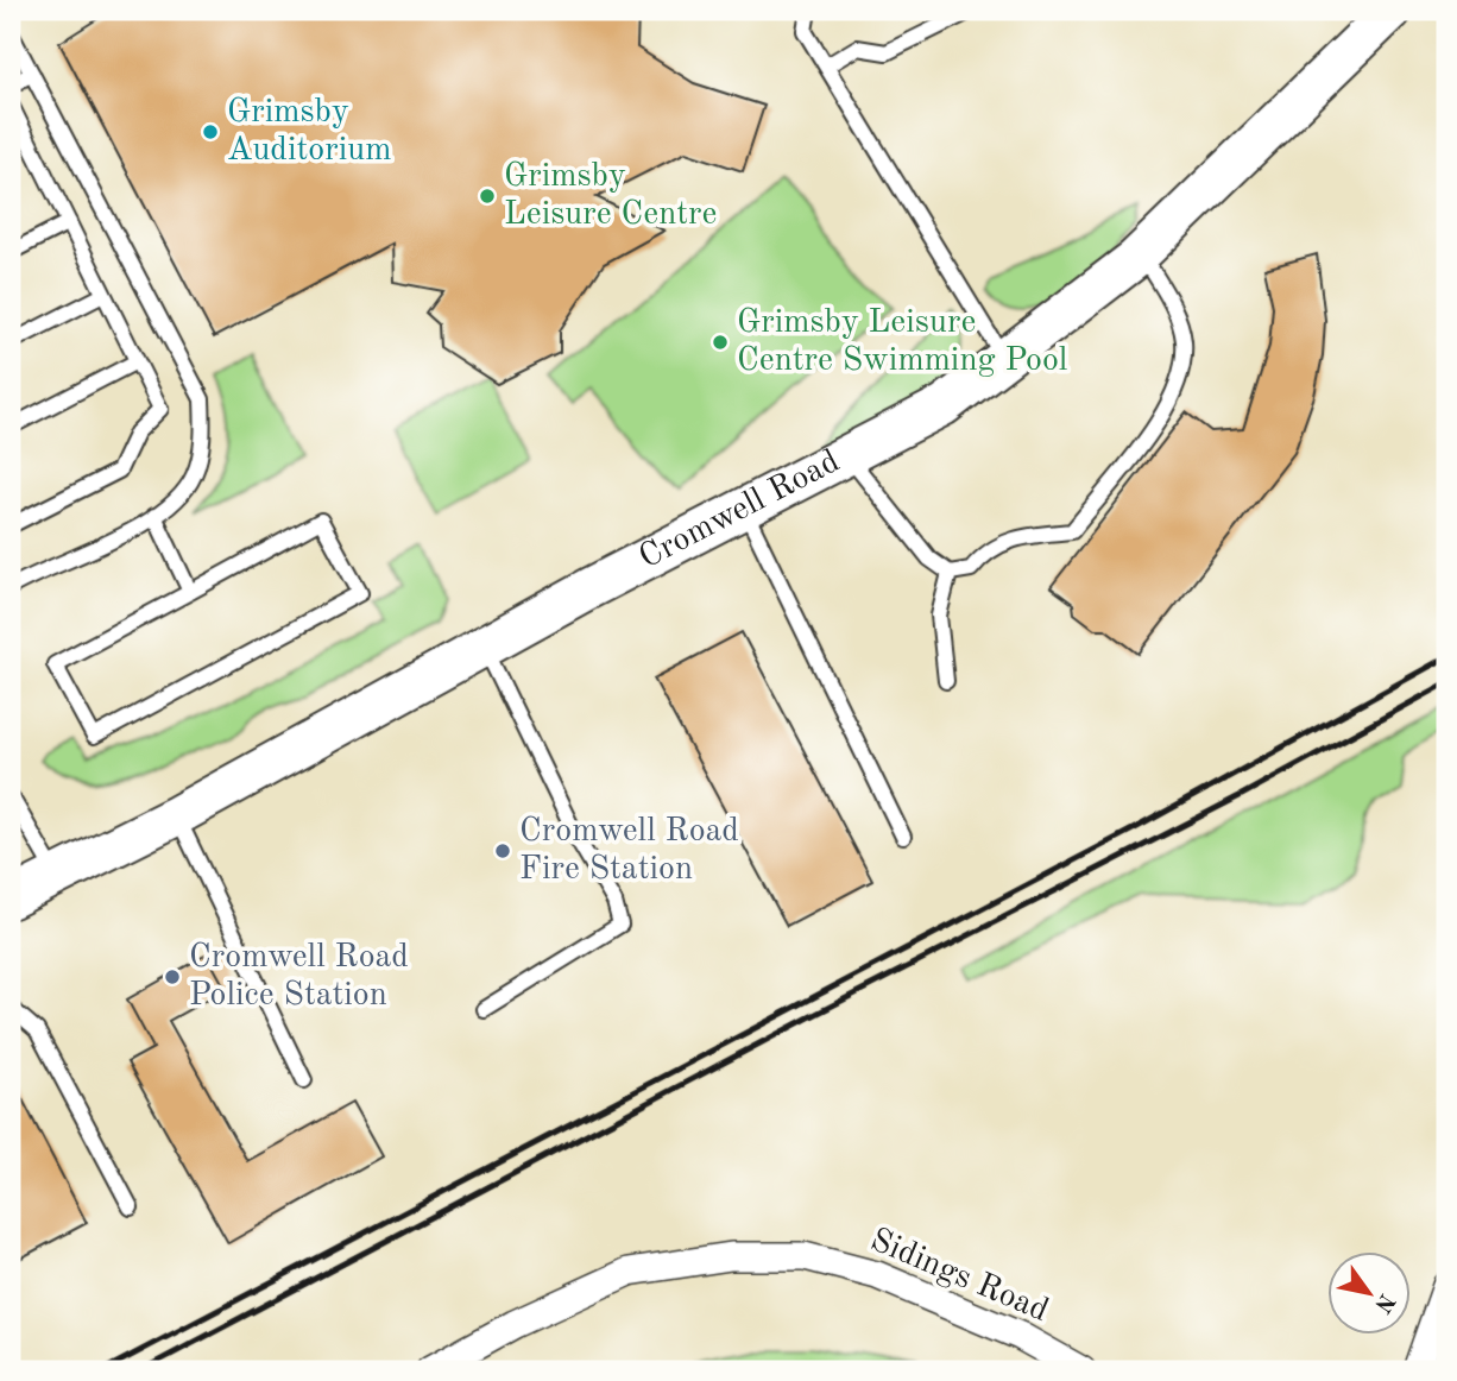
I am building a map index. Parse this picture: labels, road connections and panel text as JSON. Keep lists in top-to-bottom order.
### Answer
{
  "streets": {
    "street": ["Cromwell Road", "Sidings Road"]
  },
  "places": [
    "Grimsby Auditorium",
    "Grimsby Leisure Centre",
    "Grimsby Leisure Centre Swimming Pool",
    "Cromwell Road Fire Station",
    "Cromwell Road Police Station"
  ],
  "north": "bottom right"
}
